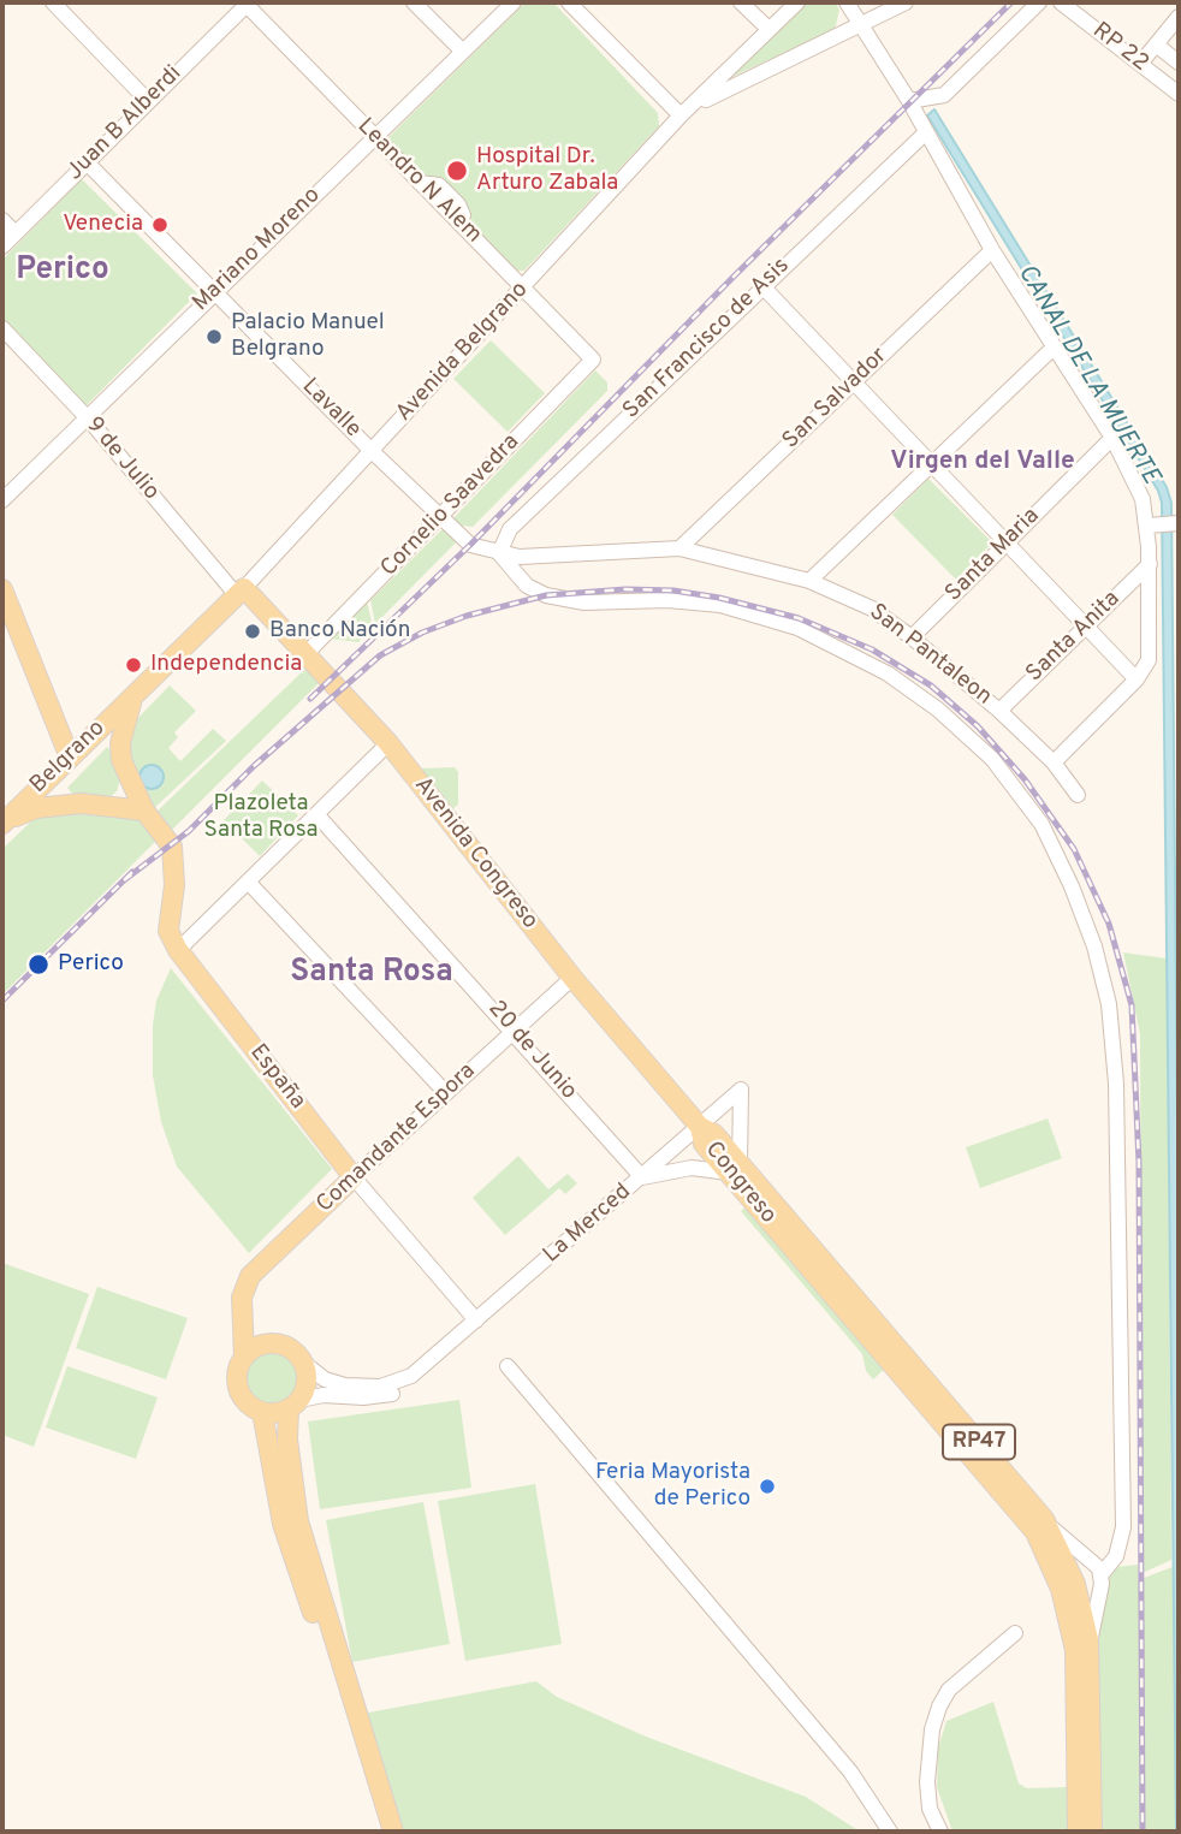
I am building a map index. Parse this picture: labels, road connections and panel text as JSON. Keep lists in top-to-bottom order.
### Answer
{
  "streets": {
    "main road": [
      "Belgrano",
      "Avenida Congreso",
      "España",
      "Comandante Espora",
      "Congreso",
      "RP47"
    ],
    "street": [
      "RP 22",
      "Juan B Alberdi",
      "Leandro N Alem",
      "Mariano Moreno",
      "San Francisco de Asis",
      "Avenida Belgrano",
      "San Salvador",
      "Lavalle",
      "9 de Julio",
      "Cornelio Saavedra",
      "Santa Maria",
      "Santa Anita",
      "San Pantaleon",
      "20 de Junio",
      "La Merced"
    ]
  },
  "crossings": [
    ["Juan B Alberdi", "Leandro N Alem"],
    ["Juan B Alberdi", "Lavalle"],
    ["Leandro N Alem", "Mariano Moreno"],
    ["Leandro N Alem", "Avenida Belgrano"],
    ["Leandro N Alem", "Cornelio Saavedra"],
    ["Mariano Moreno", "Lavalle"],
    ["Mariano Moreno", "9 de Julio"],
    ["San Francisco de Asis", "San Pantaleon"],
    ["Avenida Belgrano", "Lavalle"],
    ["Avenida Belgrano", "9 de Julio"],
    ["Avenida Belgrano", "Belgrano"],
    ["Avenida Belgrano", "Avenida Congreso"],
    ["San Salvador", "San Pantaleon"],
    ["Lavalle", "Cornelio Saavedra"],
    ["Lavalle", "San Pantaleon"],
    ["9 de Julio", "Belgrano"],
    ["9 de Julio", "Avenida Congreso"],
    ["Cornelio Saavedra", "Avenida Congreso"],
    ["Santa Maria", "San Pantaleon"],
    ["Santa Anita", "San Pantaleon"],
    ["Belgrano", "Avenida Congreso"],
    ["Belgrano", "España"],
    ["Avenida Congreso", "Comandante Espora"],
    ["Avenida Congreso", "Congreso"],
    ["Avenida Congreso", "La Merced"],
    ["20 de Junio", "Comandante Espora"],
    ["20 de Junio", "La Merced"],
    ["España", "Comandante Espora"],
    ["España", "La Merced"],
    ["Congreso", "La Merced"]
  ],
  "districts": ["Perico", "Virgen del Valle", "Santa Rosa"],
  "water": ["CANAL DE LA MUERTE"],
  "parks": ["Plazoleta Santa Rosa"],
  "places": [
    "Hospital Dr. Arturo Zabala",
    "Venecia",
    "Palacio Manuel Belgrano",
    "Banco Nación",
    "Independencia",
    "Perico",
    "Feria Mayorista de Perico"
  ]
}
